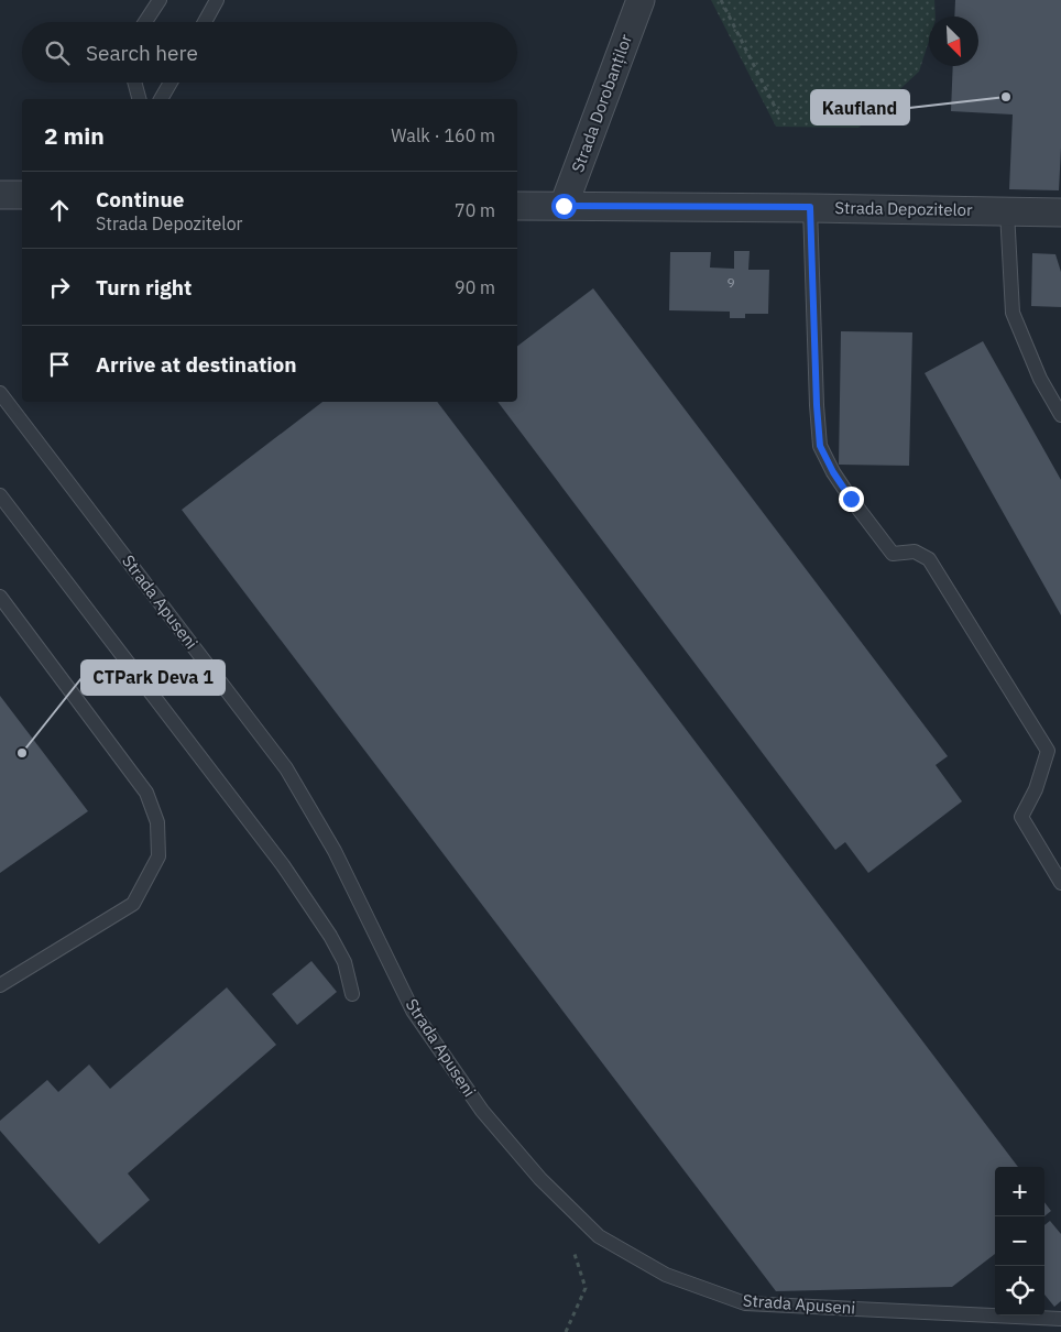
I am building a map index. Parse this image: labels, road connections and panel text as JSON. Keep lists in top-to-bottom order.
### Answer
{
  "streets": {
    "street": ["Strada Dorobanților", "Strada Depozitelor"],
    "lane": ["Strada Apuseni"]
  },
  "crossings": [
    ["Strada Dorobanților", "Strada Depozitelor"]
  ],
  "places": ["Kaufland", "CTPark Deva 1"],
  "house_numbers": ["9"],
  "north": "bottom right",
  "page": {
    "search": "Search here",
    "heading": ["2 min", "Walk · 160 m"],
    "list": [
      ["Continue", "Strada Depozitelor", "70 m"],
      ["Turn right", "90 m"],
      "Arrive at destination"
    ],
    "map_buttons": ["+", "−"]
  }
}
